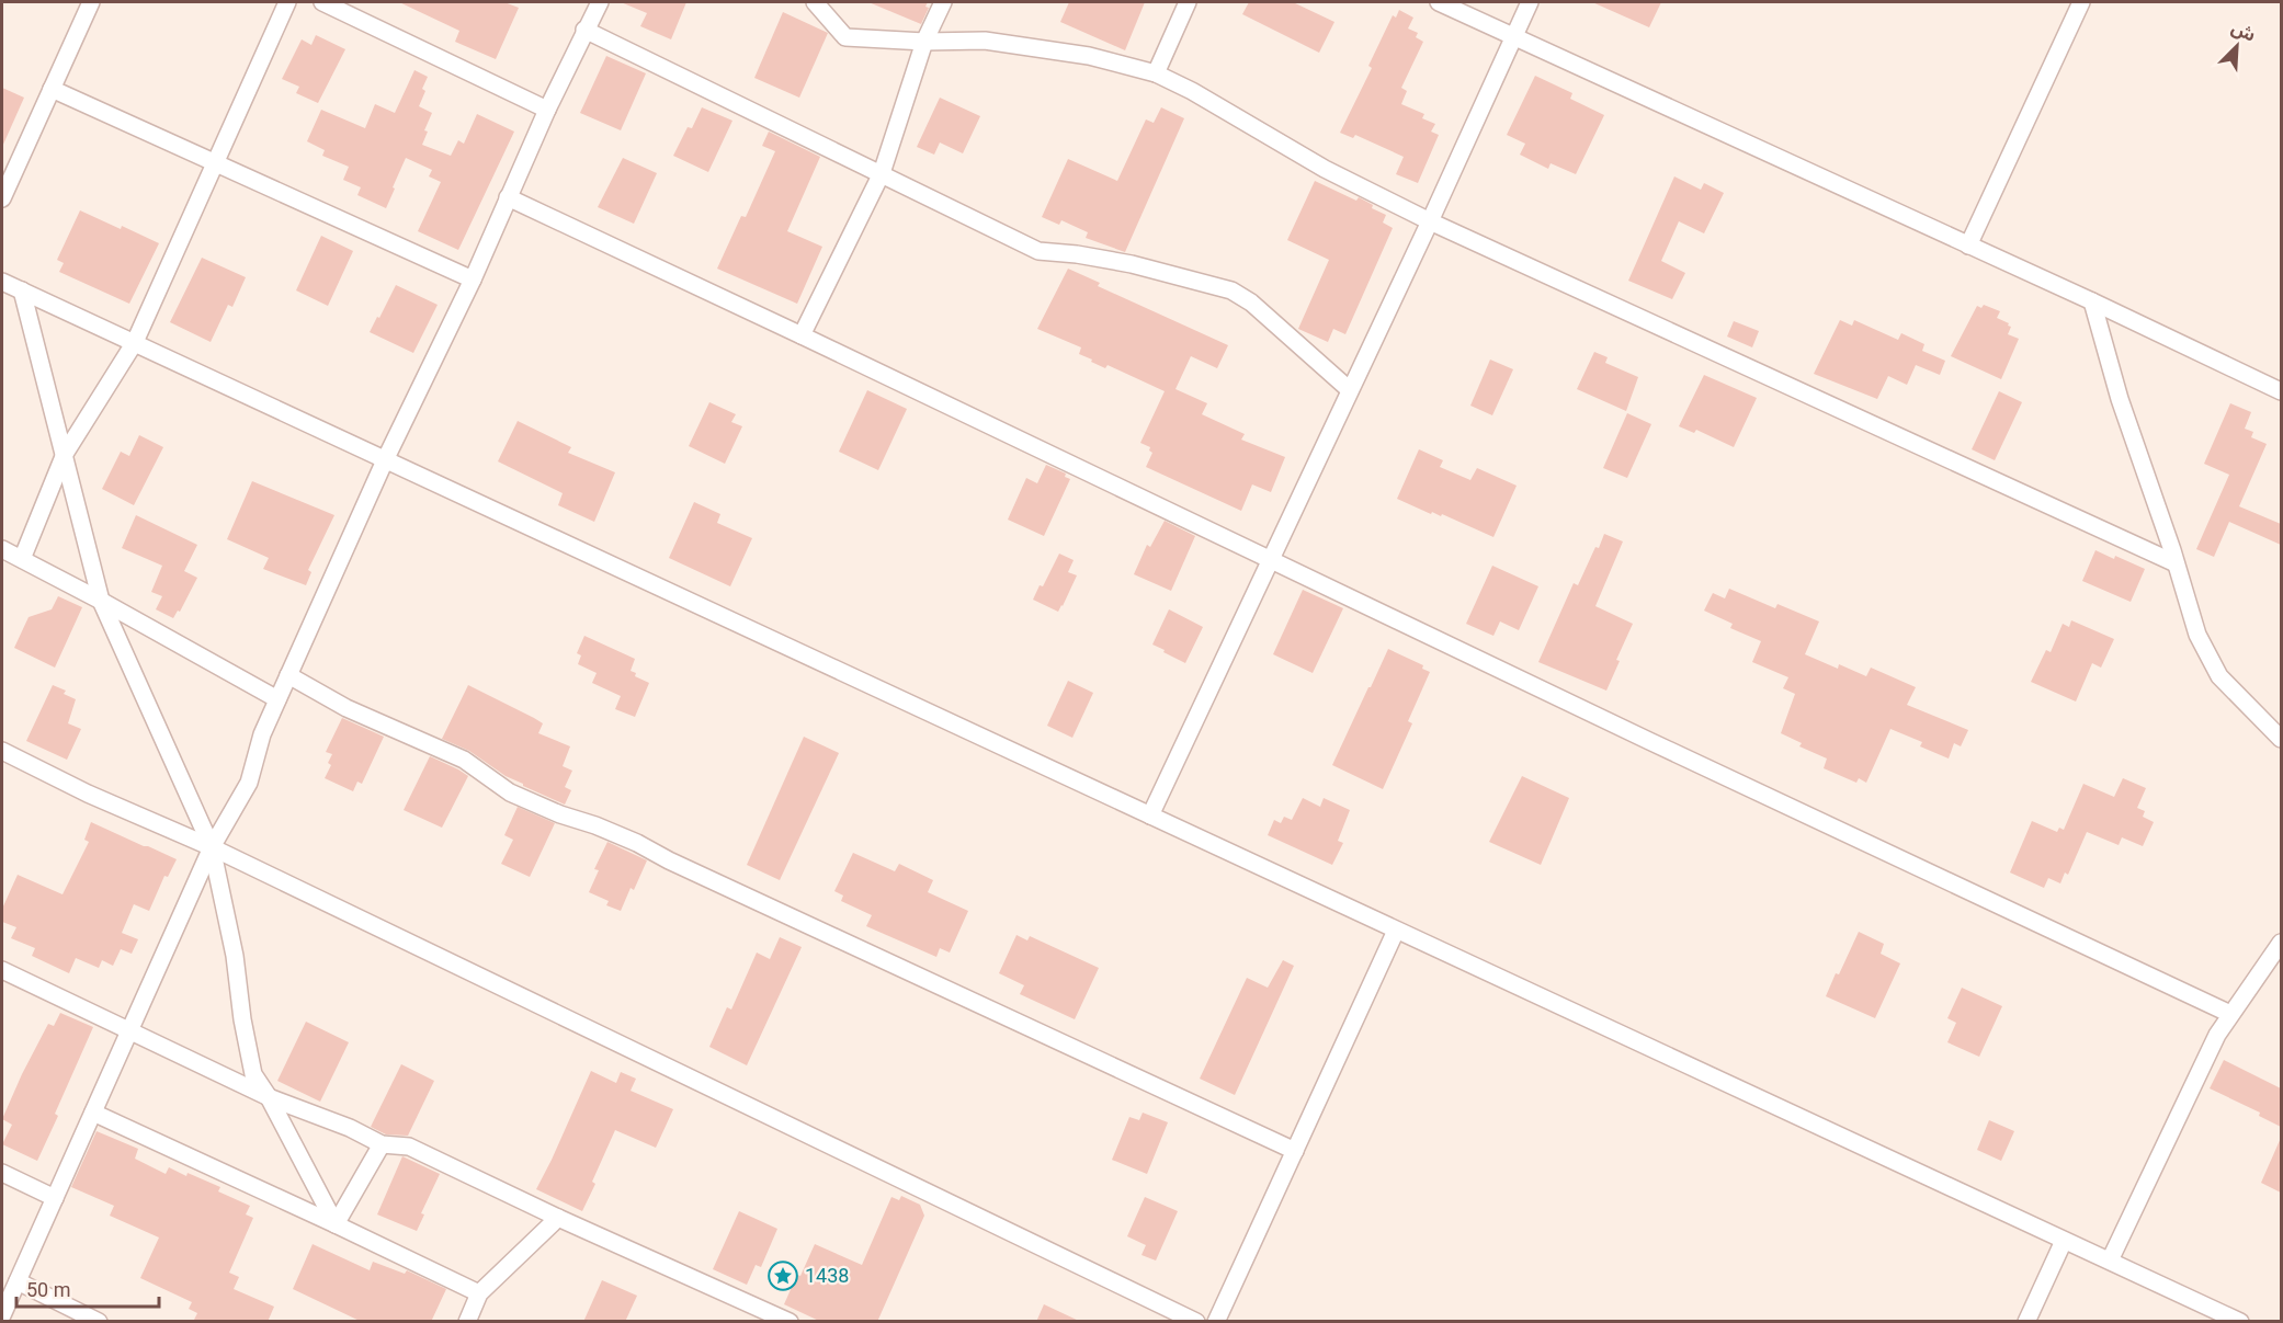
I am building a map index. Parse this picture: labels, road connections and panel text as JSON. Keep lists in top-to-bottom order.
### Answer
{
  "places": {
    "place": ["1438"]
  },
  "scale_bar": "50 m",
  "north": "top right"
}
